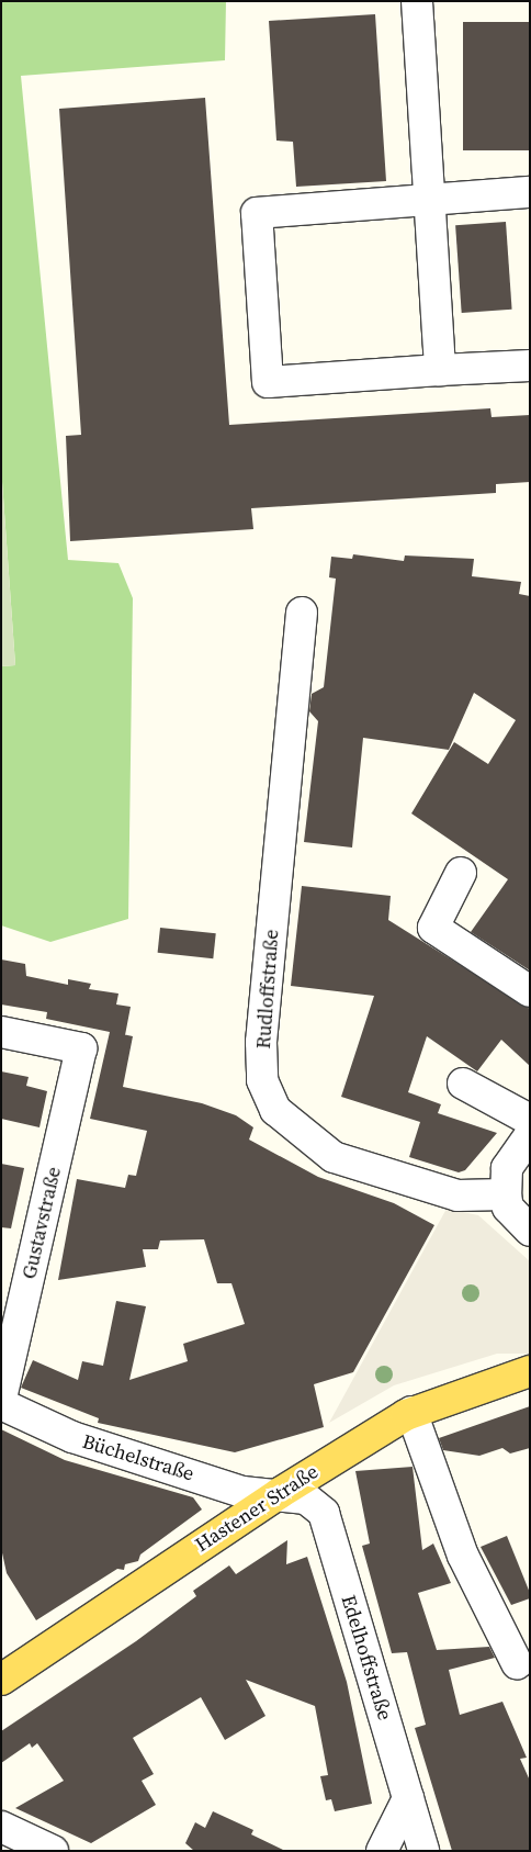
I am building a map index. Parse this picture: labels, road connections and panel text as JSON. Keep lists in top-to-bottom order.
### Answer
{
  "streets": {
    "main road": ["Hastener Straße"],
    "street": [
      "Rudloffstraße",
      "Gustavstraße",
      "Büchelstraße",
      "Edelhoffstraße"
    ]
  },
  "crossings": [
    ["Büchelstraße", "Hastener Straße"],
    ["Büchelstraße", "Edelhoffstraße"],
    ["Hastener Straße", "Edelhoffstraße"]
  ]
}
